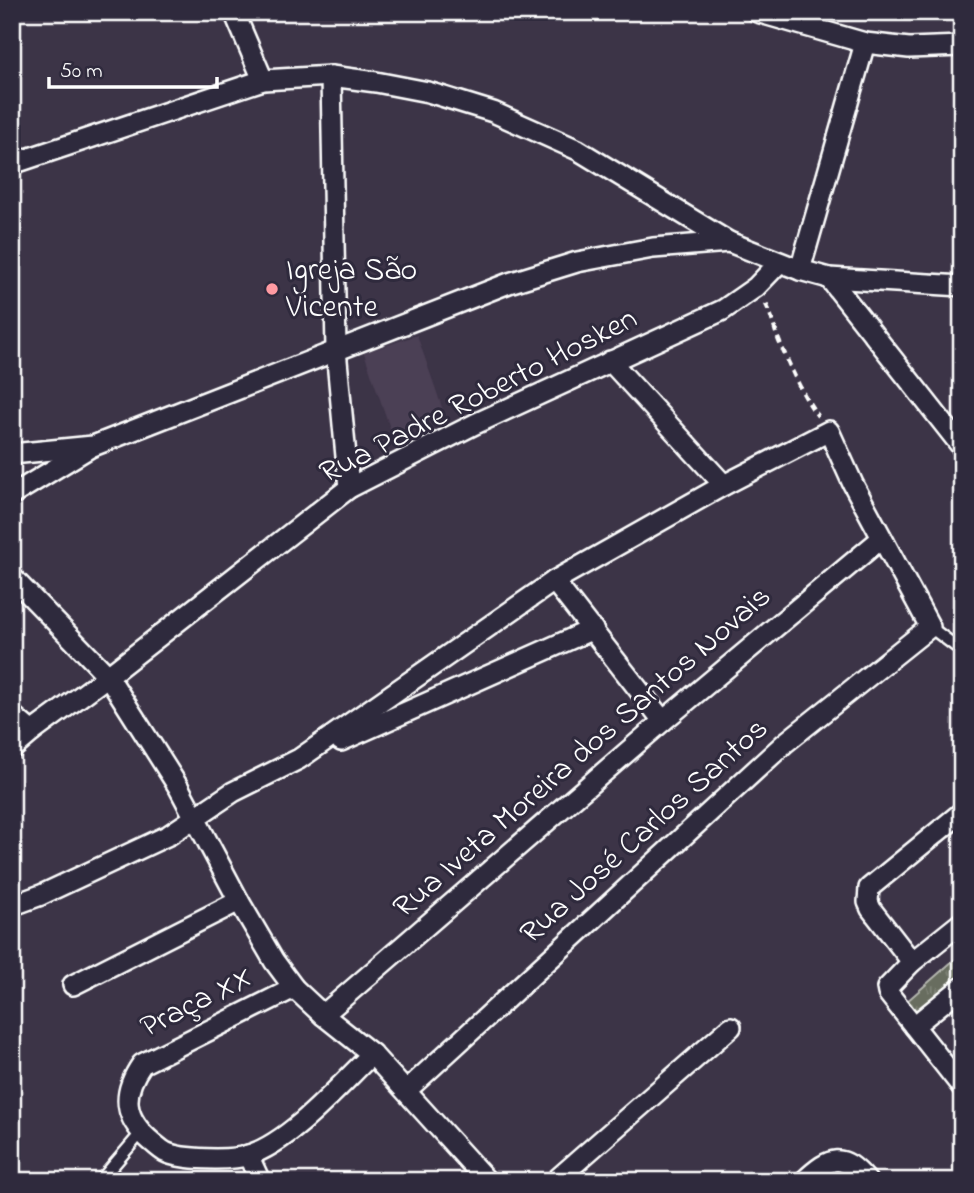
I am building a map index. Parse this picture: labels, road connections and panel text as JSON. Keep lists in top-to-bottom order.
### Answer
{
  "streets": {
    "street": [
      "Rua Padre Roberto Hosken",
      "Rua Iveta Moreira dos Santos Novais",
      "Rua José Carlos Santos",
      "Praça XX"
    ]
  },
  "places": ["Igreja São Vicente"],
  "scale_bar": "50 m"
}
